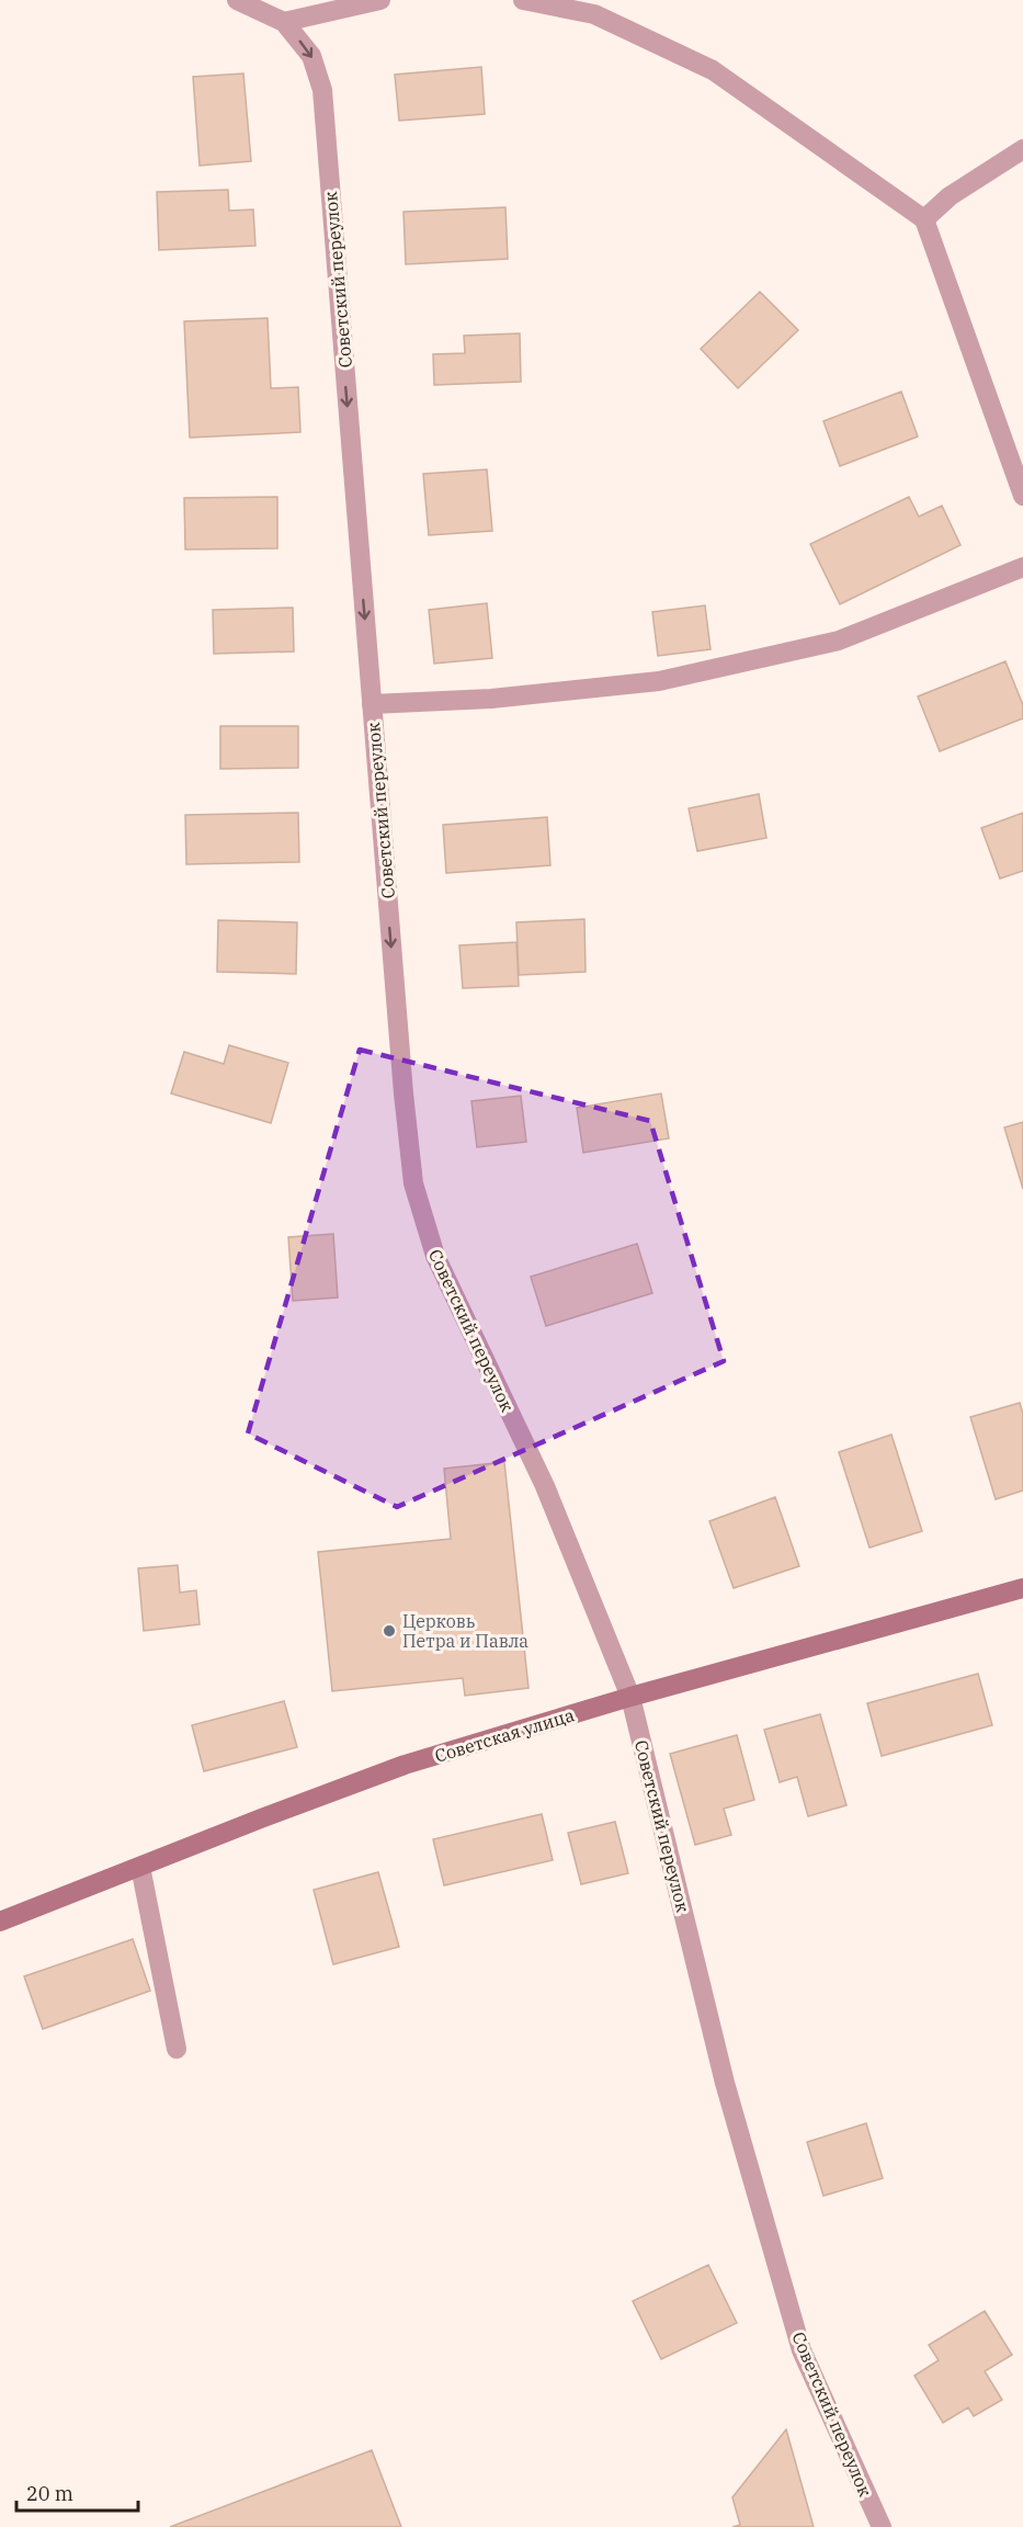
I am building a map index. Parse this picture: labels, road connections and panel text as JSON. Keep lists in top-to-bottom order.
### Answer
{
  "streets": {
    "main road": ["Советская улица"],
    "street": ["Советский переулок"]
  },
  "crossings": [
    ["Советский переулок", "Советская улица"]
  ],
  "one_way": ["Советский переулок"],
  "places": ["Церковь Петра и Павла"],
  "scale_bar": "20 m"
}
